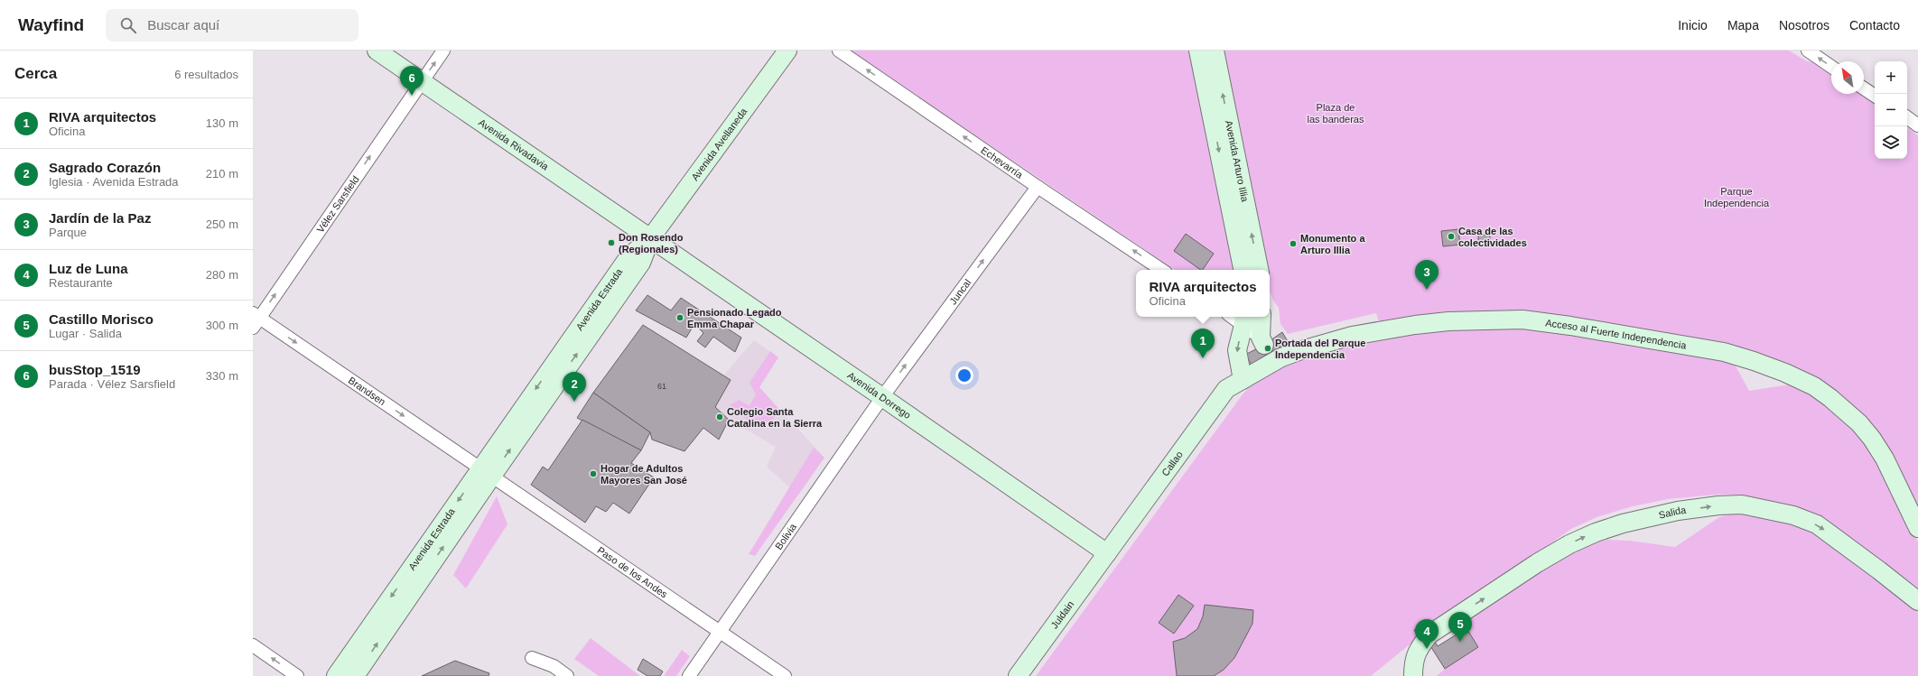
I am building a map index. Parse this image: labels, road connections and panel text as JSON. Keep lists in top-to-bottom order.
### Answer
{
  "streets": {
    "street": [
      "Avenida Rivadavia",
      "Avenida Avellaneda",
      "Avenida Arturo Illia",
      "Echevarría",
      "Vélez Sarsfield",
      "Juncal",
      "Avenida Estrada",
      "Acceso al Fuerte Independencia",
      "Brandsen",
      "Avenida Dorrego",
      "Callao",
      "Salida",
      "Bolivia",
      "Paso de los Andes",
      "Juldain"
    ]
  },
  "crossings": [
    ["Avenida Rivadavia", "Avenida Avellaneda"],
    ["Avenida Rivadavia", "Vélez Sarsfield"],
    ["Avenida Rivadavia", "Avenida Estrada"],
    ["Avenida Rivadavia", "Avenida Dorrego"],
    ["Avenida Avellaneda", "Avenida Estrada"],
    ["Avenida Avellaneda", "Avenida Dorrego"],
    ["Echevarría", "Juncal"],
    ["Vélez Sarsfield", "Brandsen"],
    ["Juncal", "Avenida Dorrego"],
    ["Juncal", "Bolivia"],
    ["Avenida Estrada", "Brandsen"],
    ["Avenida Estrada", "Avenida Dorrego"],
    ["Avenida Estrada", "Paso de los Andes"],
    ["Acceso al Fuerte Independencia", "Callao"],
    ["Brandsen", "Paso de los Andes"],
    ["Avenida Dorrego", "Callao"],
    ["Avenida Dorrego", "Bolivia"],
    ["Avenida Dorrego", "Juldain"],
    ["Callao", "Juldain"],
    ["Bolivia", "Paso de los Andes"]
  ],
  "one_way": [
    "Echevarría",
    "Vélez Sarsfield",
    "Juncal",
    "Brandsen",
    "Salida"
  ],
  "parks": ["Plaza de las banderas", "Parque Independencia"],
  "places": [
    "Casa de las colectividades",
    "Don Rosendo (Regionales)",
    "Monumento a Arturo Illia",
    "Pensionado Legado Emma Chapar",
    "Portada del Parque Independencia",
    "Colegio Santa Catalina en la Sierra",
    "Hogar de Adultos Mayores San José"
  ],
  "house_numbers": ["61"],
  "north": "top left",
  "page": {
    "header": "Wayfind",
    "search": "Buscar aquí",
    "nav": [
      "Inicio",
      "Mapa",
      "Nosotros",
      "Contacto"
    ],
    "heading": ["Cerca", "6 resultados"],
    "map_buttons": ["+", "−"],
    "pins": [
      "6",
      "3",
      "1",
      "2",
      "5",
      "4"
    ],
    "list": [
      {
        "mark": "1",
        "name": "RIVA arquitectos",
        "note": "Oficina",
        "value": "130 m"
      },
      {
        "mark": "2",
        "name": "Sagrado Corazón",
        "note": "Iglesia · Avenida Estrada",
        "value": "210 m"
      },
      {
        "mark": "3",
        "name": "Jardín de la Paz",
        "note": "Parque",
        "value": "250 m"
      },
      {
        "mark": "4",
        "name": "Luz de Luna",
        "note": "Restaurante",
        "value": "280 m"
      },
      {
        "mark": "5",
        "name": "Castillo Morisco",
        "note": "Lugar · Salida",
        "value": "300 m"
      },
      {
        "mark": "6",
        "name": "busStop_1519",
        "note": "Parada · Vélez Sarsfield",
        "value": "330 m"
      }
    ],
    "popup": ["RIVA arquitectos", "Oficina"]
  }
}
